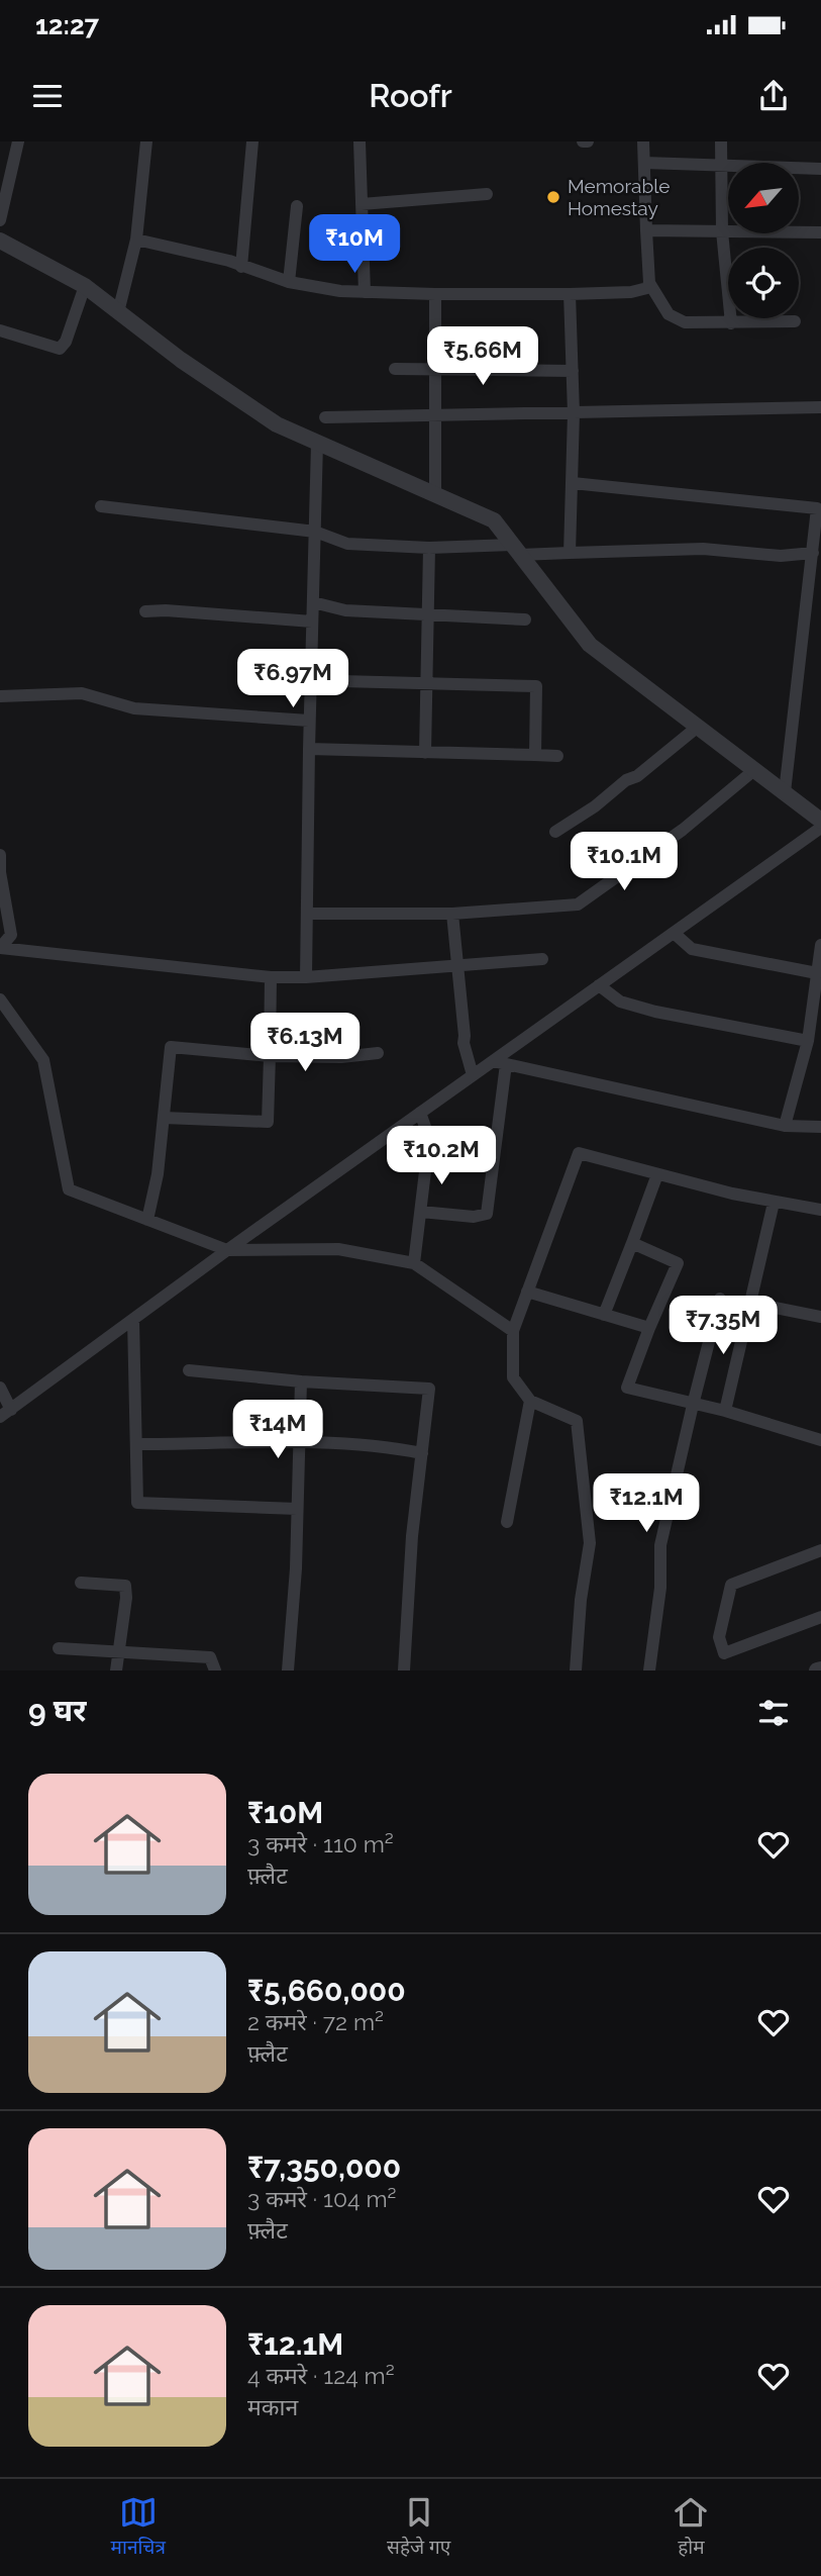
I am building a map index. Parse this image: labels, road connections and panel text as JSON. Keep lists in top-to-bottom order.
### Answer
{
  "places": ["Memorable Homestay"],
  "north": "bottom left",
  "page": {
    "status": "12:27",
    "header": "Roofr",
    "price": [
      "₹10M",
      "₹5.66M",
      "₹6.97M",
      "₹10.1M",
      "₹6.13M",
      "₹10.2M",
      "₹7.35M",
      "₹14M",
      "₹12.1M"
    ],
    "heading": "9 घर",
    "list": [
      {
        "name": "₹10M",
        "note": "3 कमरे · 110 m² · फ़्लैट"
      },
      {
        "name": "₹5,660,000",
        "note": "2 कमरे · 72 m² · फ़्लैट"
      },
      {
        "name": "₹7,350,000",
        "note": "3 कमरे · 104 m² · फ़्लैट"
      },
      {
        "name": "₹12.1M",
        "note": "4 कमरे · 124 m² · मकान"
      }
    ],
    "tabs": ["मानचित्र", "सहेजे गए", "होम"]
  }
}
